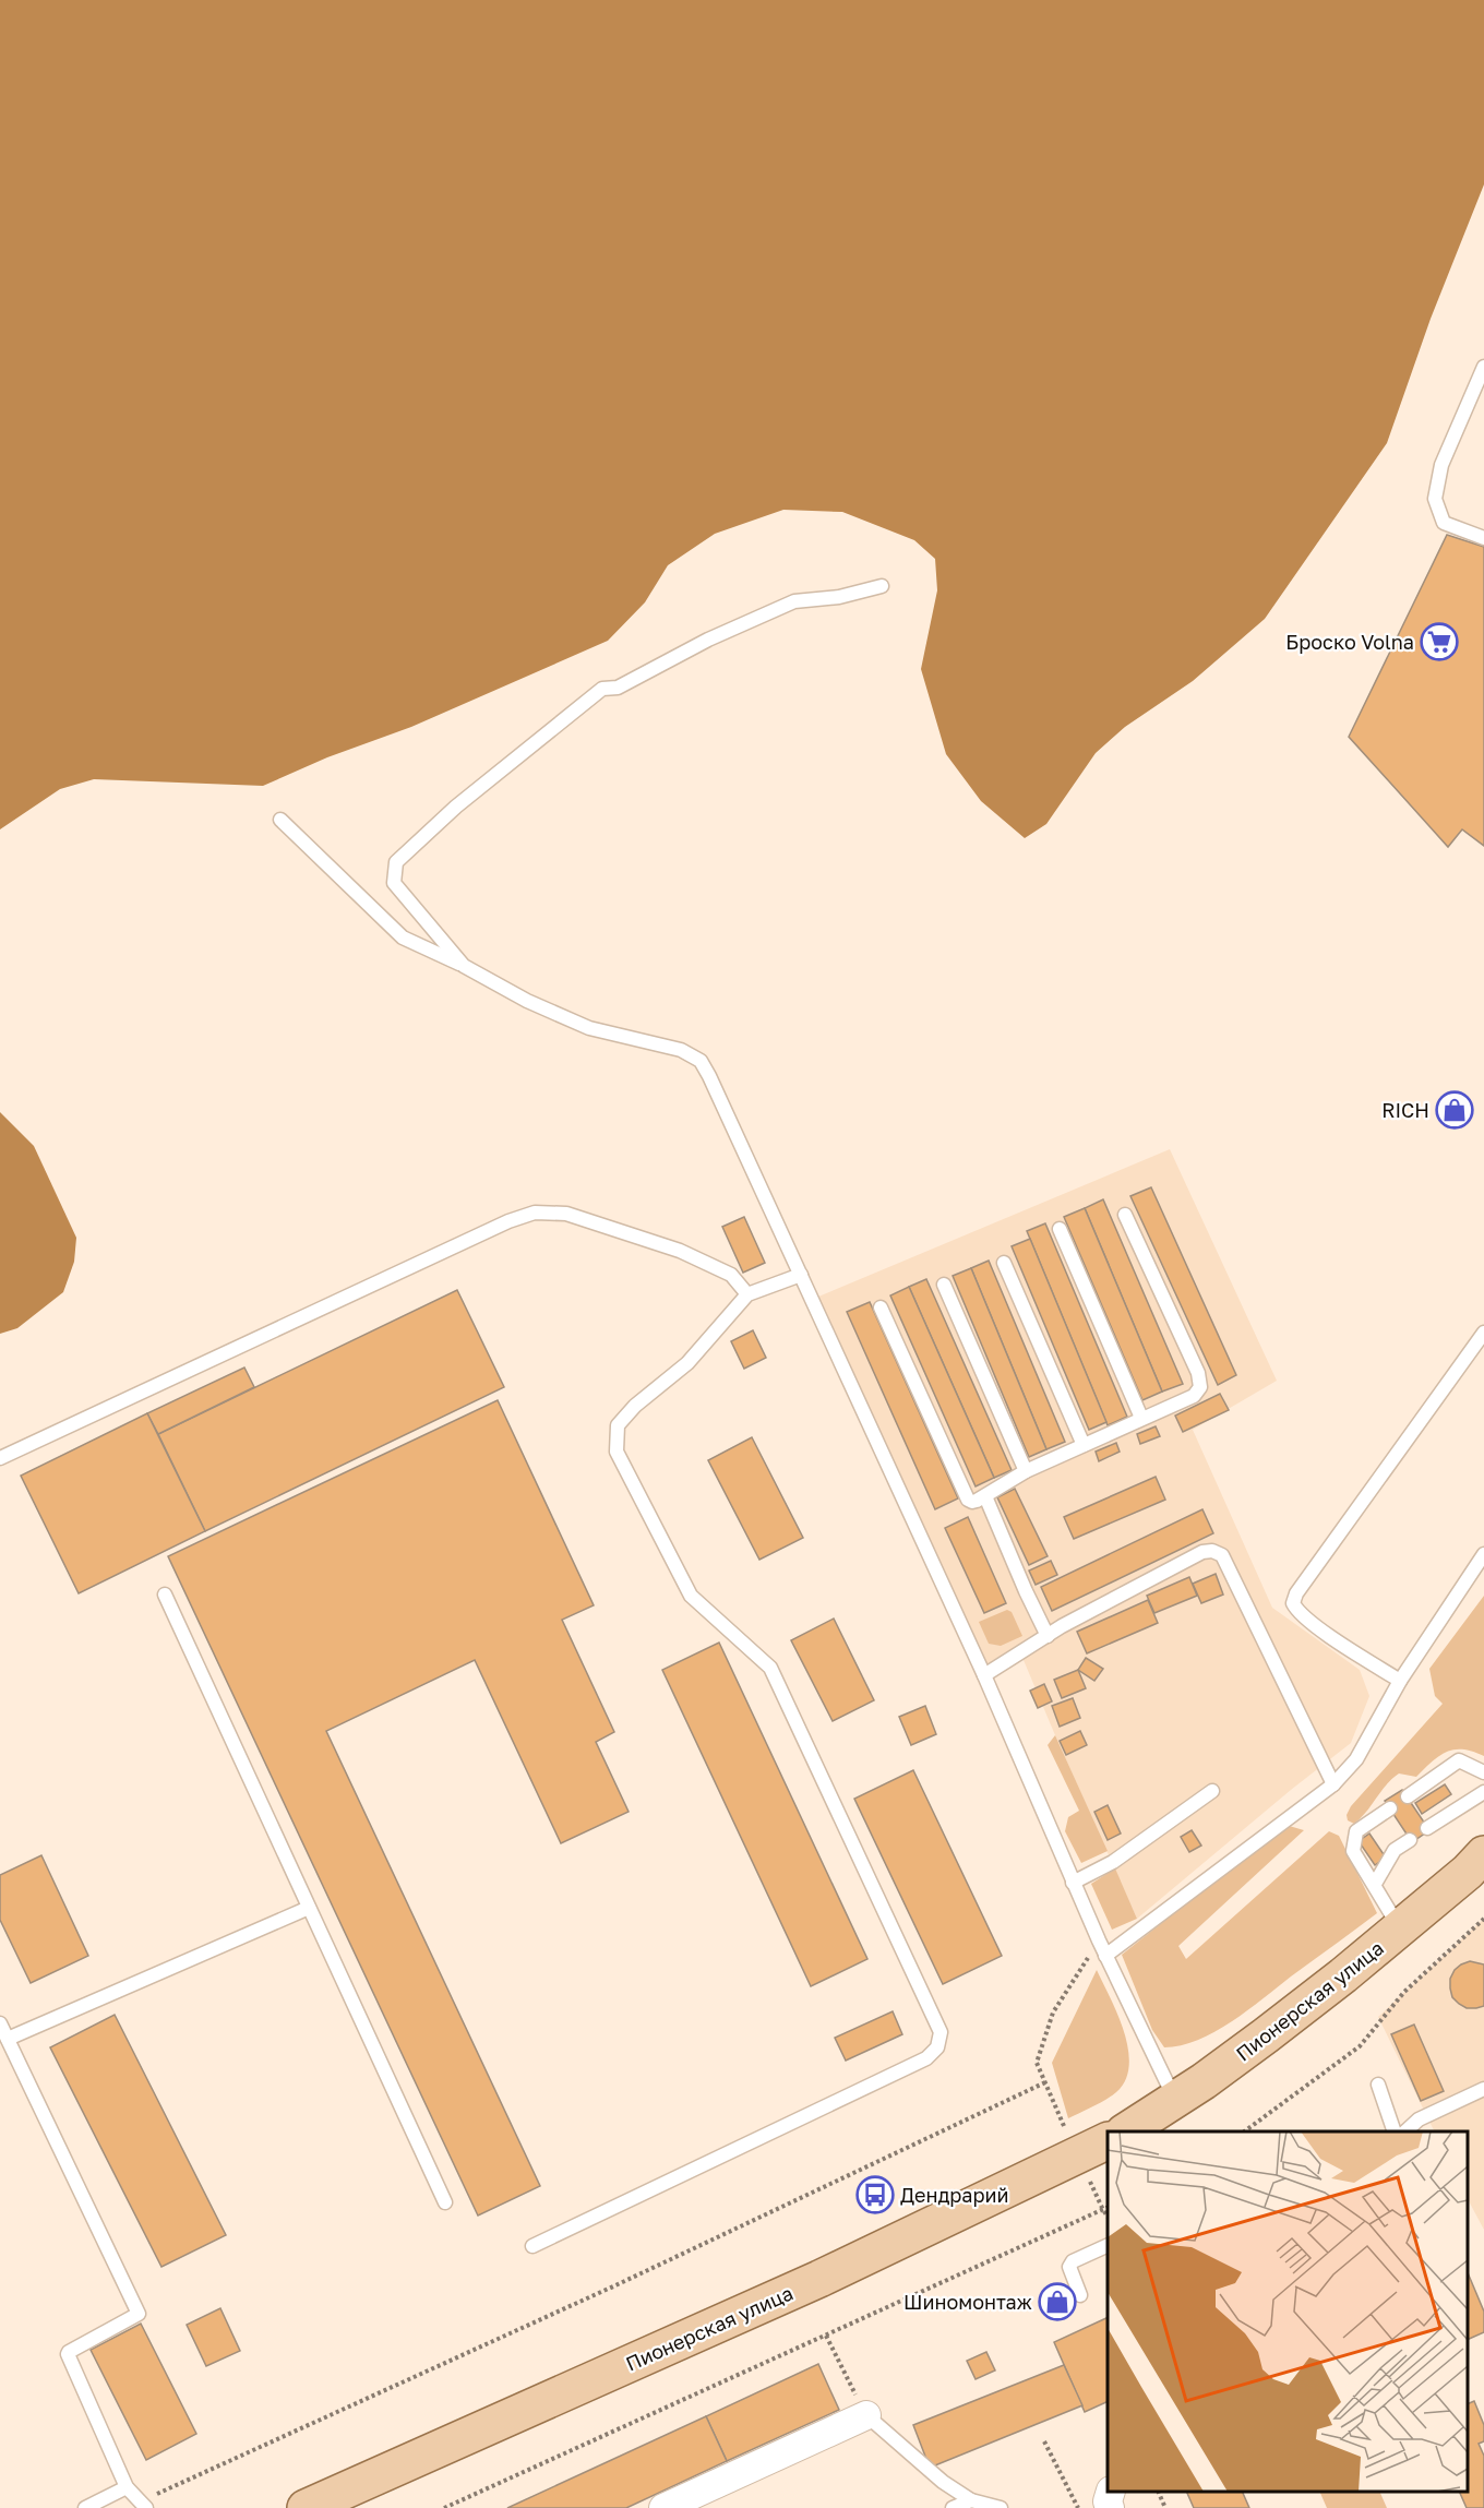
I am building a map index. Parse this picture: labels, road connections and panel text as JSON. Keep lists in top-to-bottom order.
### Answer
{
  "streets": {
    "main road": ["Пионерская улица"]
  },
  "places": {
    "supermarket": ["Броско Volna"],
    "shop": ["RICH", "Шиномонтаж"],
    "bus stop": ["Дендрарий"]
  }
}
